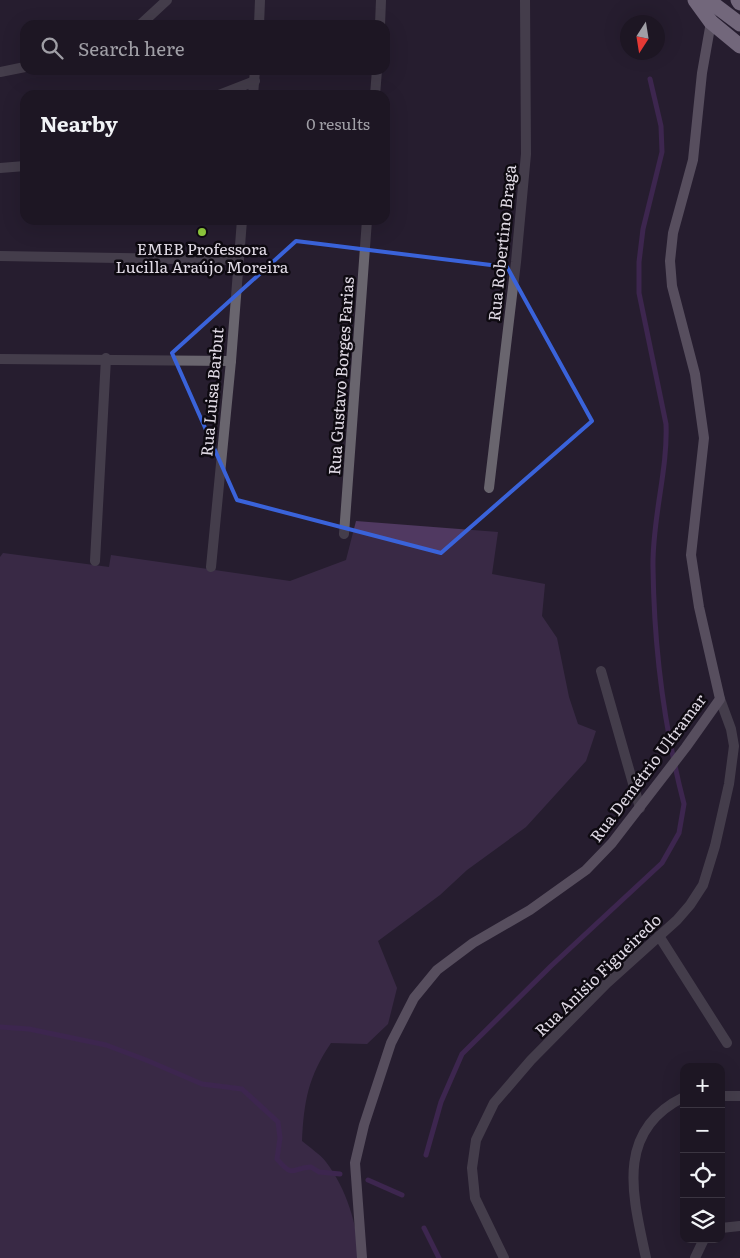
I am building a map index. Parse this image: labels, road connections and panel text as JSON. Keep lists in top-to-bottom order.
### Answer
{
  "streets": {
    "street": [
      "Rua Robertino Braga",
      "Rua Gustavo Borges Farias",
      "Rua Luisa Barbut",
      "Rua Demétrio Ultramar",
      "Rua Anisio Figueiredo"
    ]
  },
  "crossings": [
    ["Rua Demétrio Ultramar", "Rua Anisio Figueiredo"]
  ],
  "places": ["EMEB Professora Lucilla Araújo Moreira"],
  "north": "bottom",
  "page": {
    "search": "Search here",
    "heading": ["Nearby", "0 results"],
    "map_buttons": ["+", "−"]
  }
}
